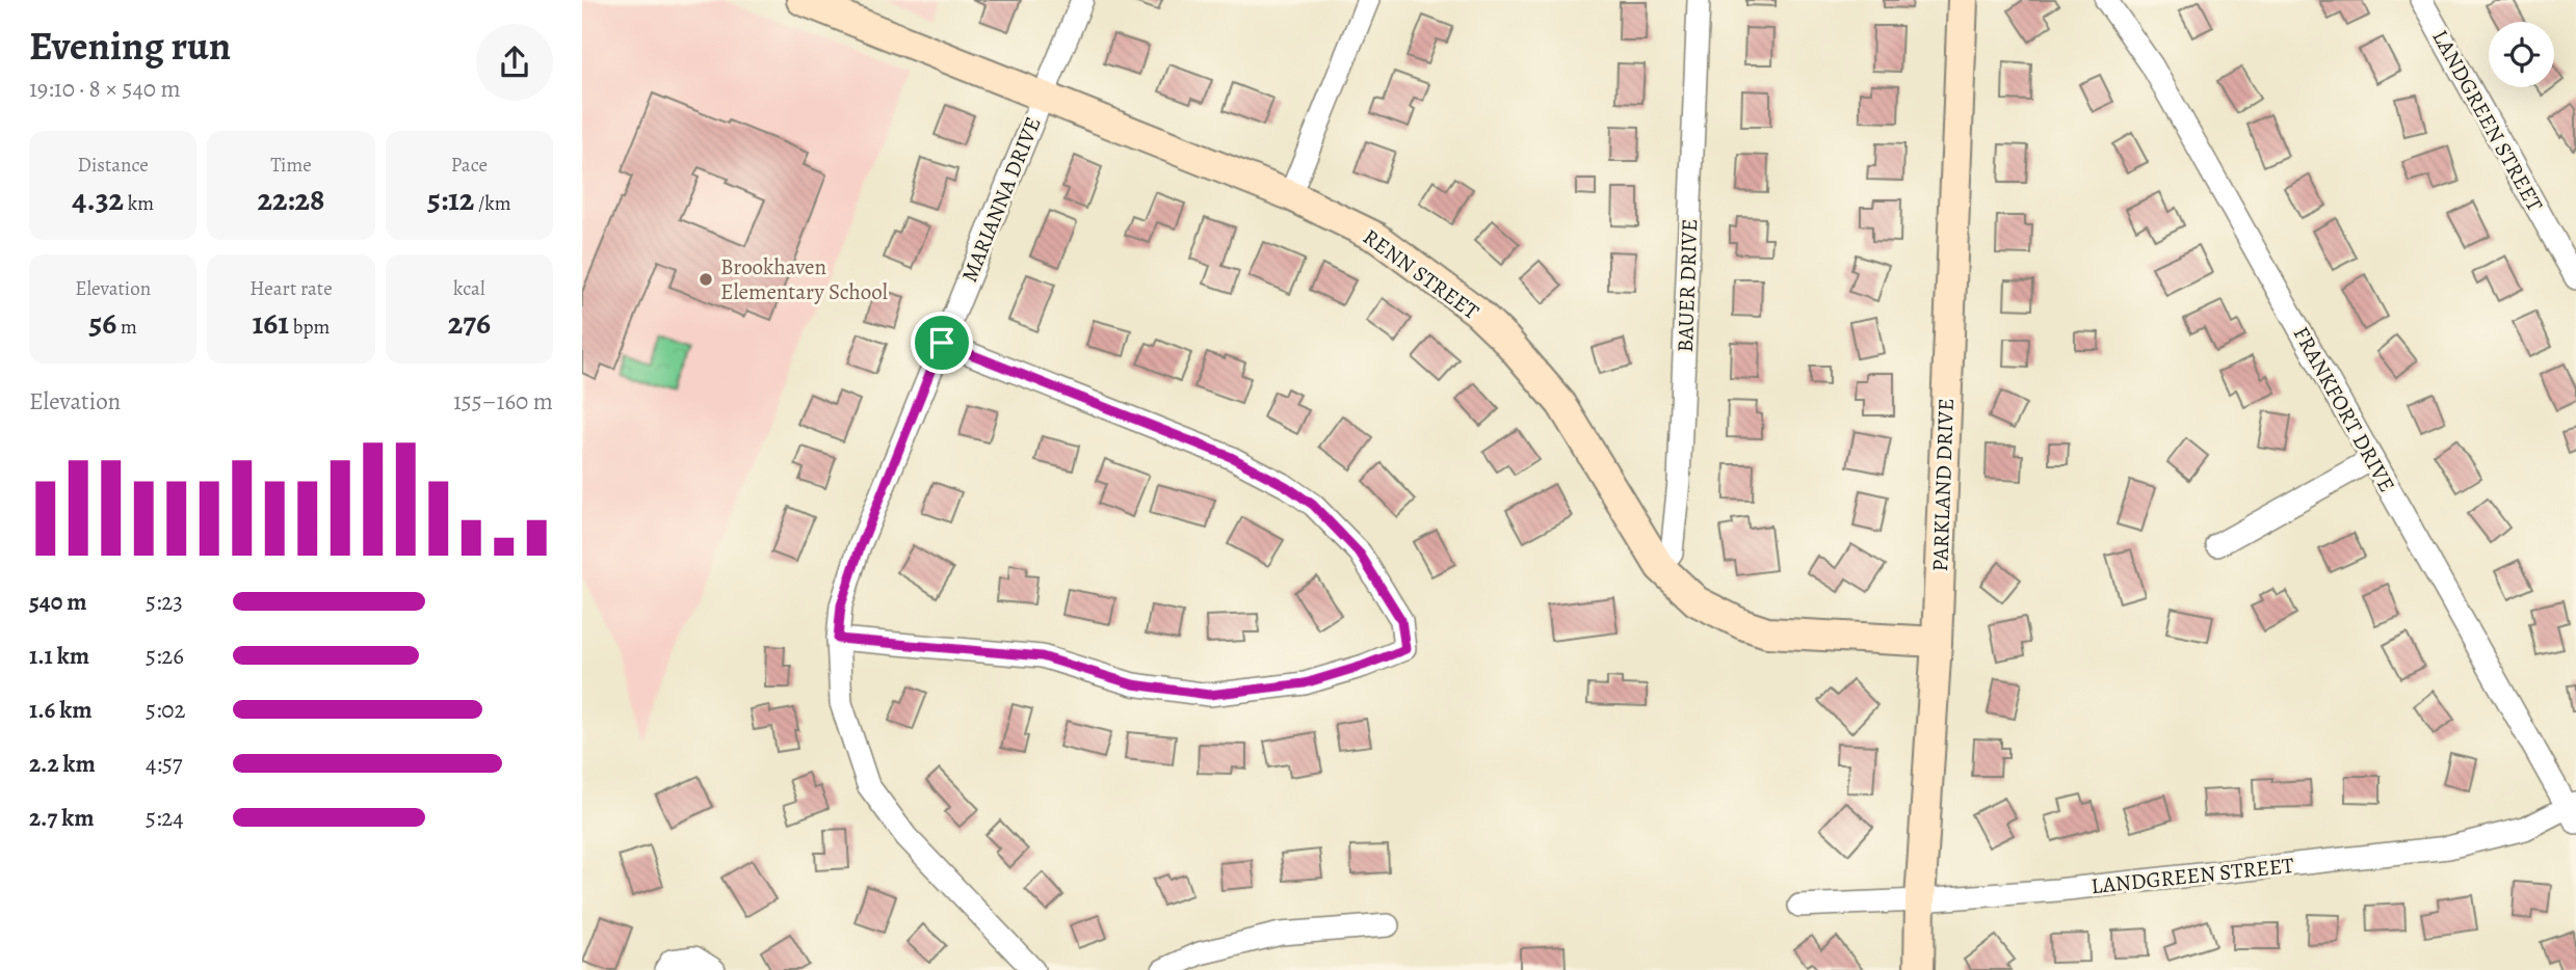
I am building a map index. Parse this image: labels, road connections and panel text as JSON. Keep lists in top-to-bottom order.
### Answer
{
  "streets": {
    "street": [
      "LANDGREEN STREET",
      "MARIANNA DRIVE",
      "RENN STREET",
      "BAUER DRIVE",
      "FRANKFORT DRIVE",
      "PARKLAND DRIVE"
    ]
  },
  "crossings": [
    ["LANDGREEN STREET", "FRANKFORT DRIVE"],
    ["LANDGREEN STREET", "PARKLAND DRIVE"],
    ["MARIANNA DRIVE", "RENN STREET"],
    ["RENN STREET", "BAUER DRIVE"],
    ["RENN STREET", "PARKLAND DRIVE"]
  ],
  "places": ["Brookhaven Elementary School"],
  "page": {
    "heading": ["Evening run", "19:10 · 8 × 540 m"],
    "stats": [
      ["Distance", "4.32 km"],
      ["Time", "22:28"],
      ["Pace", "5:12 /km"],
      ["Elevation", "56 m"],
      ["Heart rate", "161 bpm"],
      ["kcal", "276"]
    ],
    "chart": ["Elevation", "155–160 m"],
    "list": [
      {
        "name": "540 m",
        "note": "5:23"
      },
      {
        "name": "1.1 km",
        "note": "5:26"
      },
      {
        "name": "1.6 km",
        "note": "5:02"
      },
      {
        "name": "2.2 km",
        "note": "4:57"
      },
      {
        "name": "2.7 km",
        "note": "5:24"
      }
    ]
  }
}
